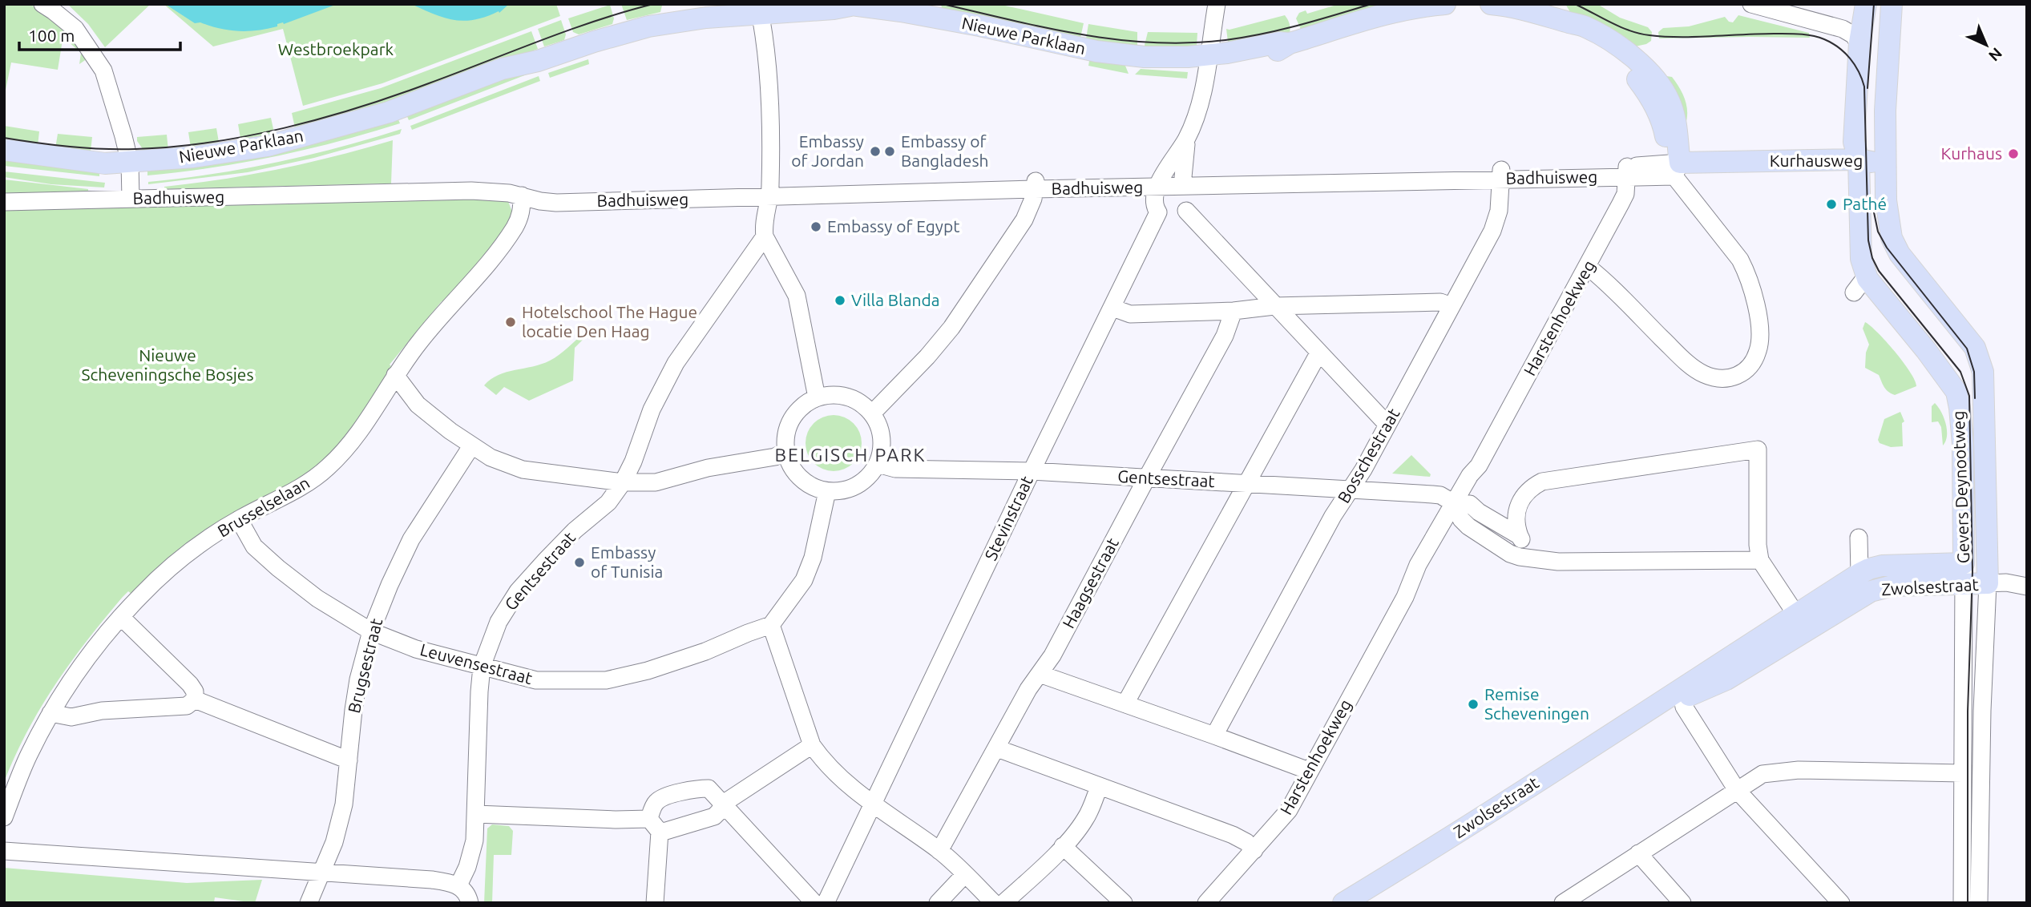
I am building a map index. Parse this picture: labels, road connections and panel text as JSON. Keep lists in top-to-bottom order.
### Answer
{
  "streets": {
    "main road": [
      "Nieuwe Parklaan",
      "Kurhausweg",
      "Gevers Deynootweg",
      "Zwolsestraat"
    ],
    "street": [
      "Badhuisweg",
      "Harstenhoekweg",
      "Bosschestraat",
      "Gentsestraat",
      "Brusselselaan",
      "Stevinstraat",
      "Haagsestraat",
      "Leuvensestraat",
      "Brugsestraat"
    ]
  },
  "crossings": [
    ["Kurhausweg", "Badhuisweg"],
    ["Kurhausweg", "Gevers Deynootweg"],
    ["Badhuisweg", "Harstenhoekweg"],
    ["Badhuisweg", "Bosschestraat"],
    ["Badhuisweg", "Brusselselaan"],
    ["Badhuisweg", "Stevinstraat"],
    ["Harstenhoekweg", "Gentsestraat"],
    ["Bosschestraat", "Gentsestraat"],
    ["Gentsestraat", "Stevinstraat"],
    ["Gentsestraat", "Haagsestraat"],
    ["Gentsestraat", "Leuvensestraat"],
    ["Gevers Deynootweg", "Zwolsestraat"],
    ["Brusselselaan", "Leuvensestraat"],
    ["Leuvensestraat", "Brugsestraat"]
  ],
  "districts": ["BELGISCH PARK"],
  "parks": ["Westbroekpark", "Nieuwe Scheveningsche Bosjes"],
  "places": [
    "Embassy of Jordan",
    "Embassy of Bangladesh",
    "Kurhaus",
    "Pathé",
    "Embassy of Egypt",
    "Villa Blanda",
    "Hotelschool The Hague locatie Den Haag",
    "Embassy of Tunisia",
    "Remise Scheveningen"
  ],
  "scale_bar": "100 m",
  "north": "bottom right"
}
